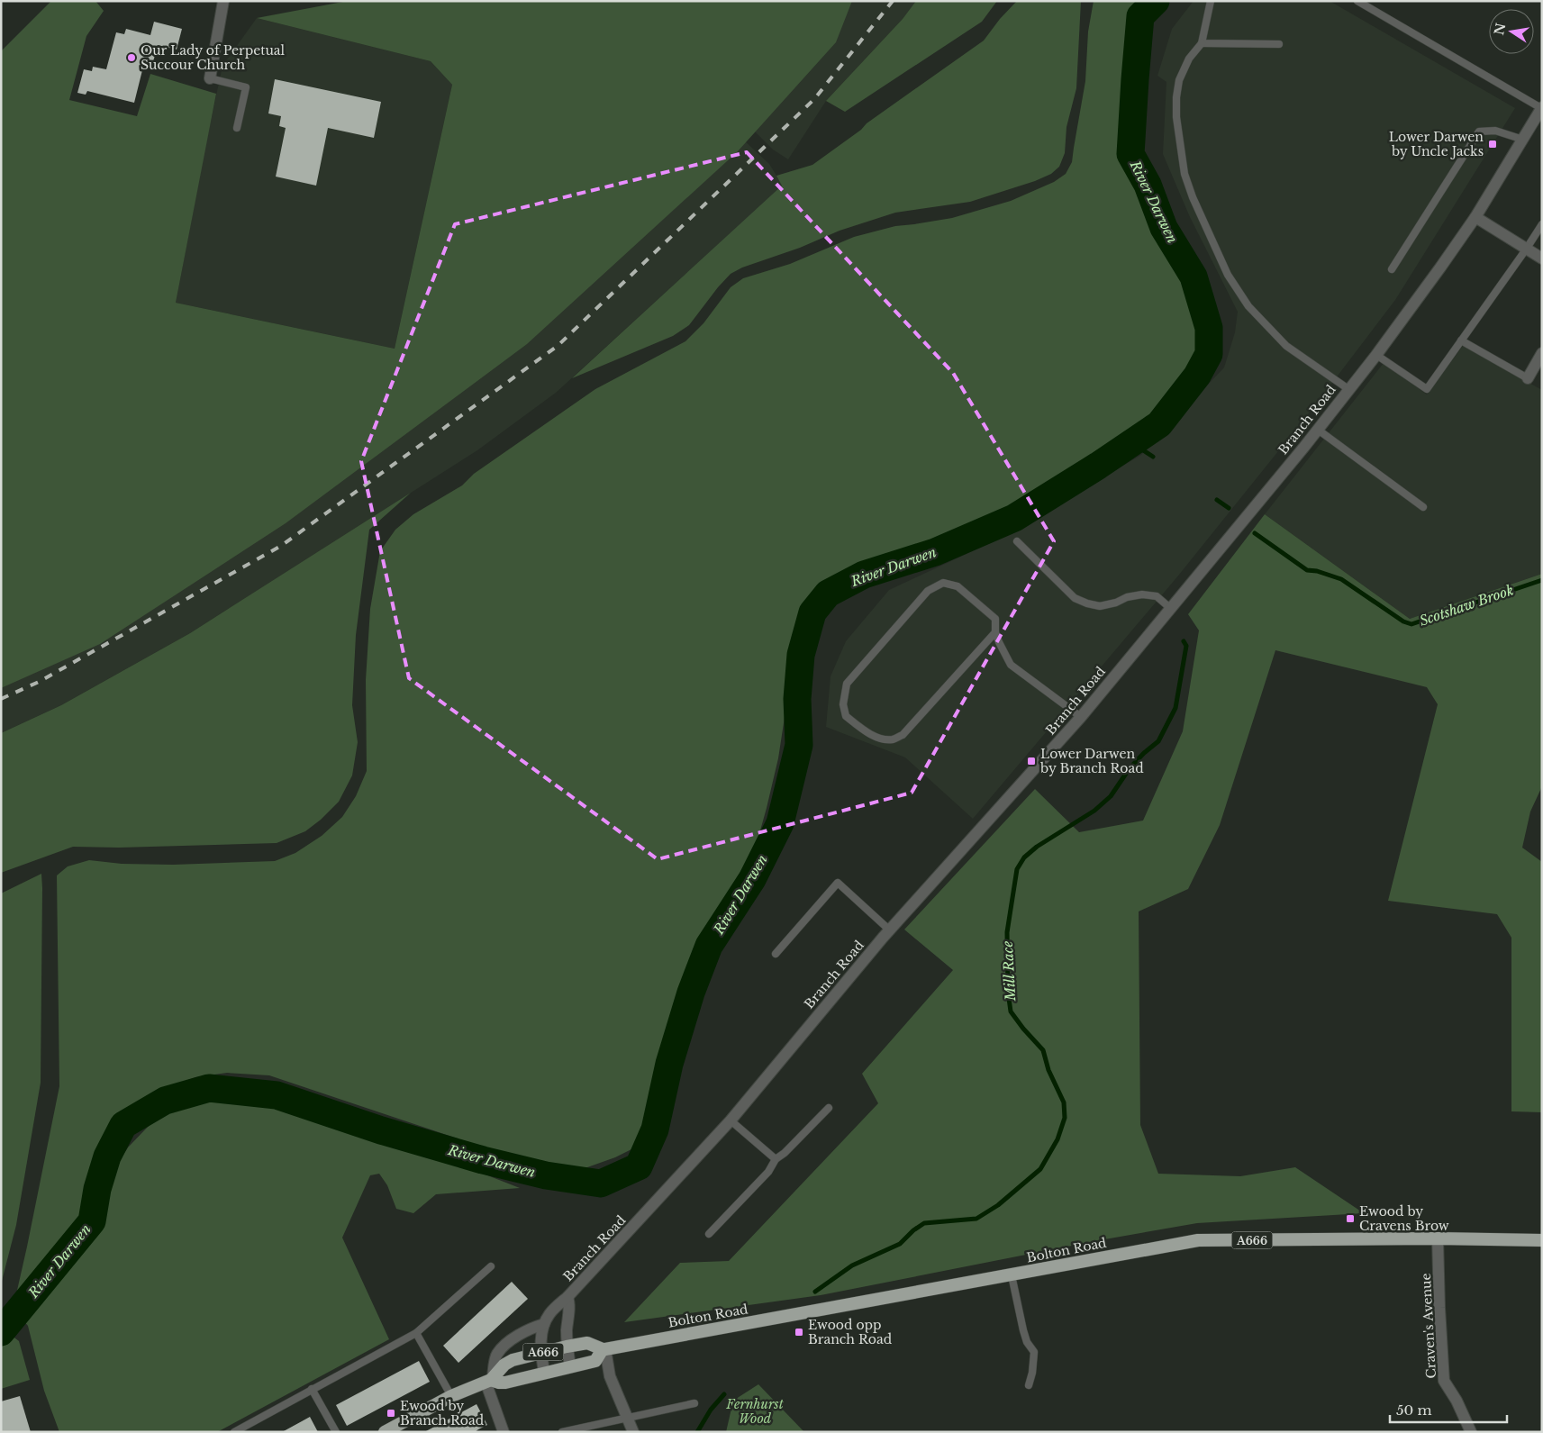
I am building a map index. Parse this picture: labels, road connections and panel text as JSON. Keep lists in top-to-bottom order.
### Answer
{
  "streets": {
    "highway": ["A666", "Bolton Road"],
    "street": ["Branch Road", "Craven's Avenue"]
  },
  "crossings": [
    ["Branch Road", "Bolton Road"],
    ["Bolton Road", "Craven's Avenue"]
  ],
  "water": ["River Darwen", "Scotshaw Brook", "Mill Race"],
  "parks": ["Fernhurst Wood"],
  "places": {
    "other": ["Our Lady of Perpetual Succour Church"],
    "transit": [
      "Lower Darwen by Uncle Jacks",
      "Lower Darwen by Branch Road",
      "Ewood by Cravens Brow",
      "Ewood opp Branch Road",
      "Ewood by Branch Road"
    ]
  },
  "scale_bar": "50 m",
  "north": "left"
}
